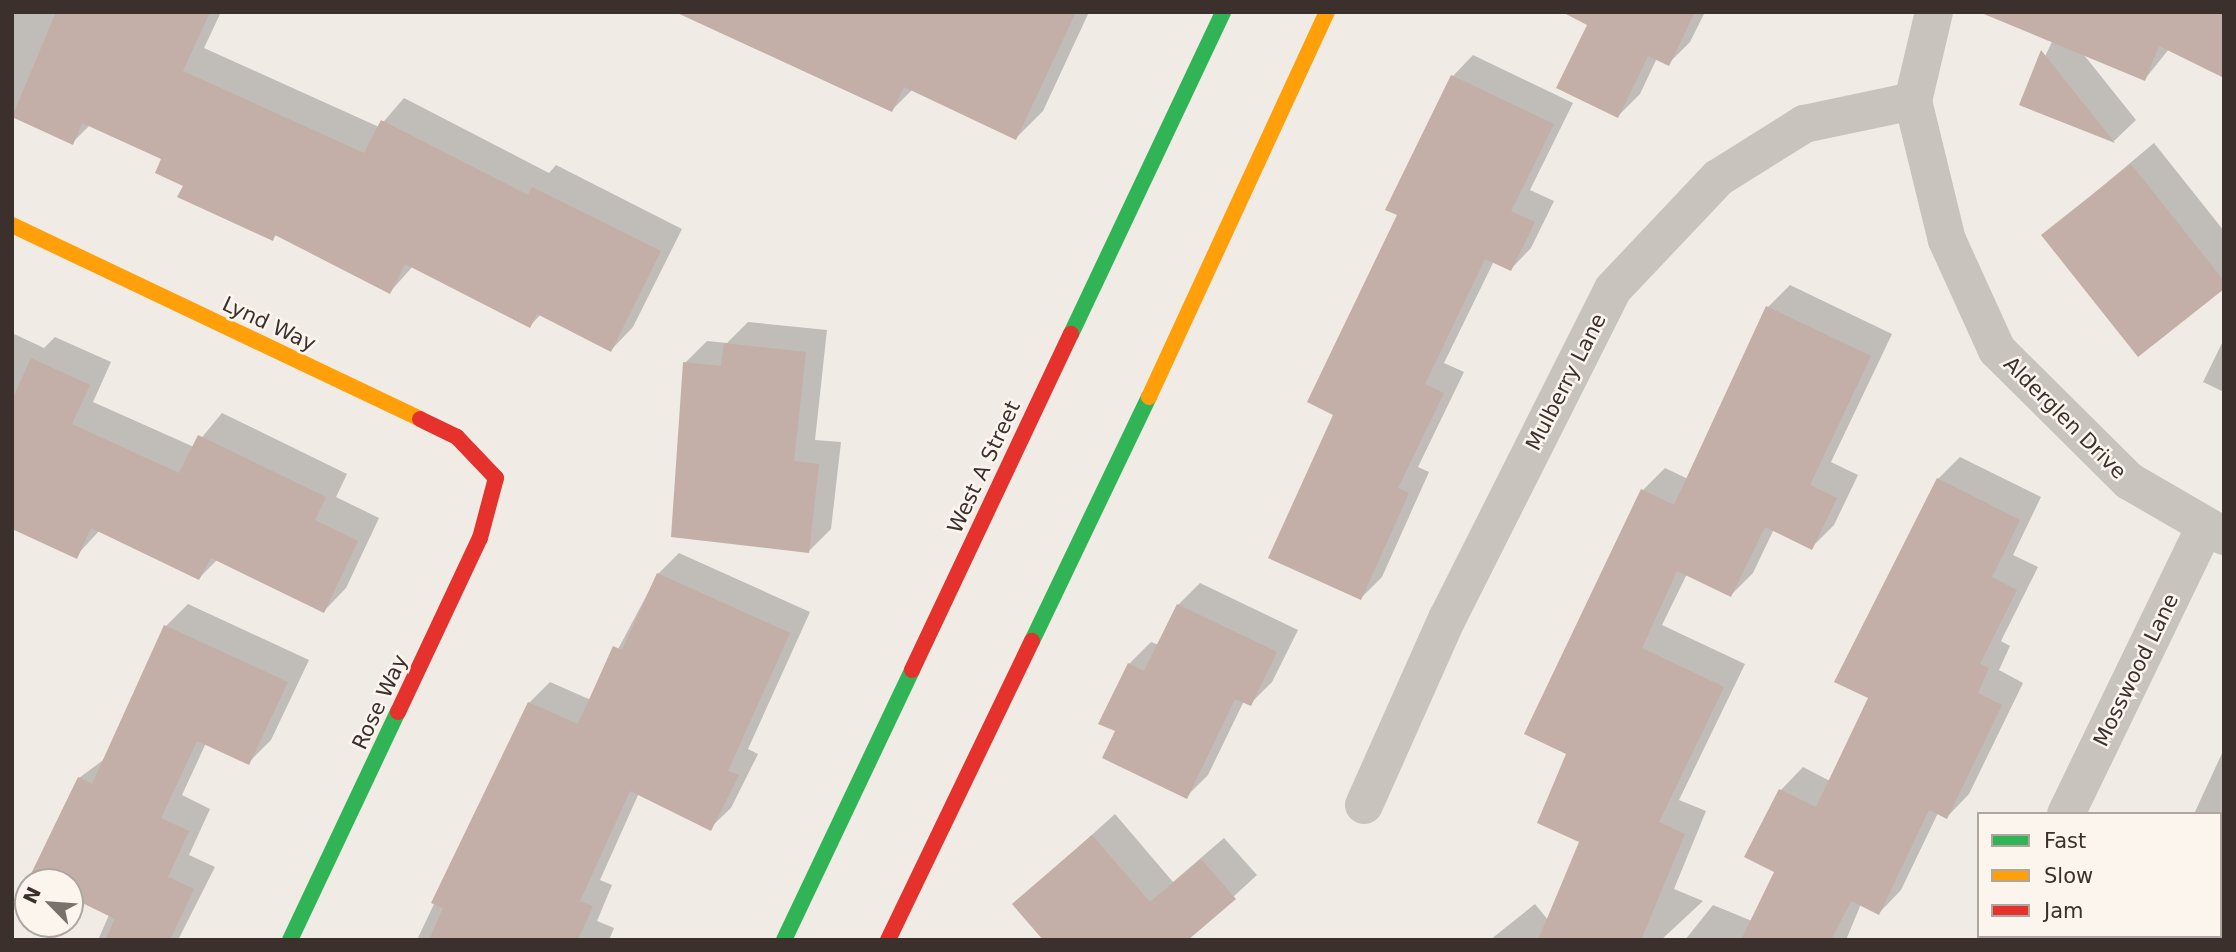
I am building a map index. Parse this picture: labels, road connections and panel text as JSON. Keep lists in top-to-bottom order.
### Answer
{
  "streets": {
    "main road": ["Lynd Way", "West A Street", "Rose Way"],
    "street": ["Mulberry Lane", "Alderglen Drive", "Mosswood Lane"]
  },
  "crossings": [
    ["Lynd Way", "Rose Way"],
    ["Mulberry Lane", "Alderglen Drive"],
    ["Alderglen Drive", "Mosswood Lane"]
  ],
  "legend": ["Fast", "Slow", "Jam"],
  "north": "top left"
}
